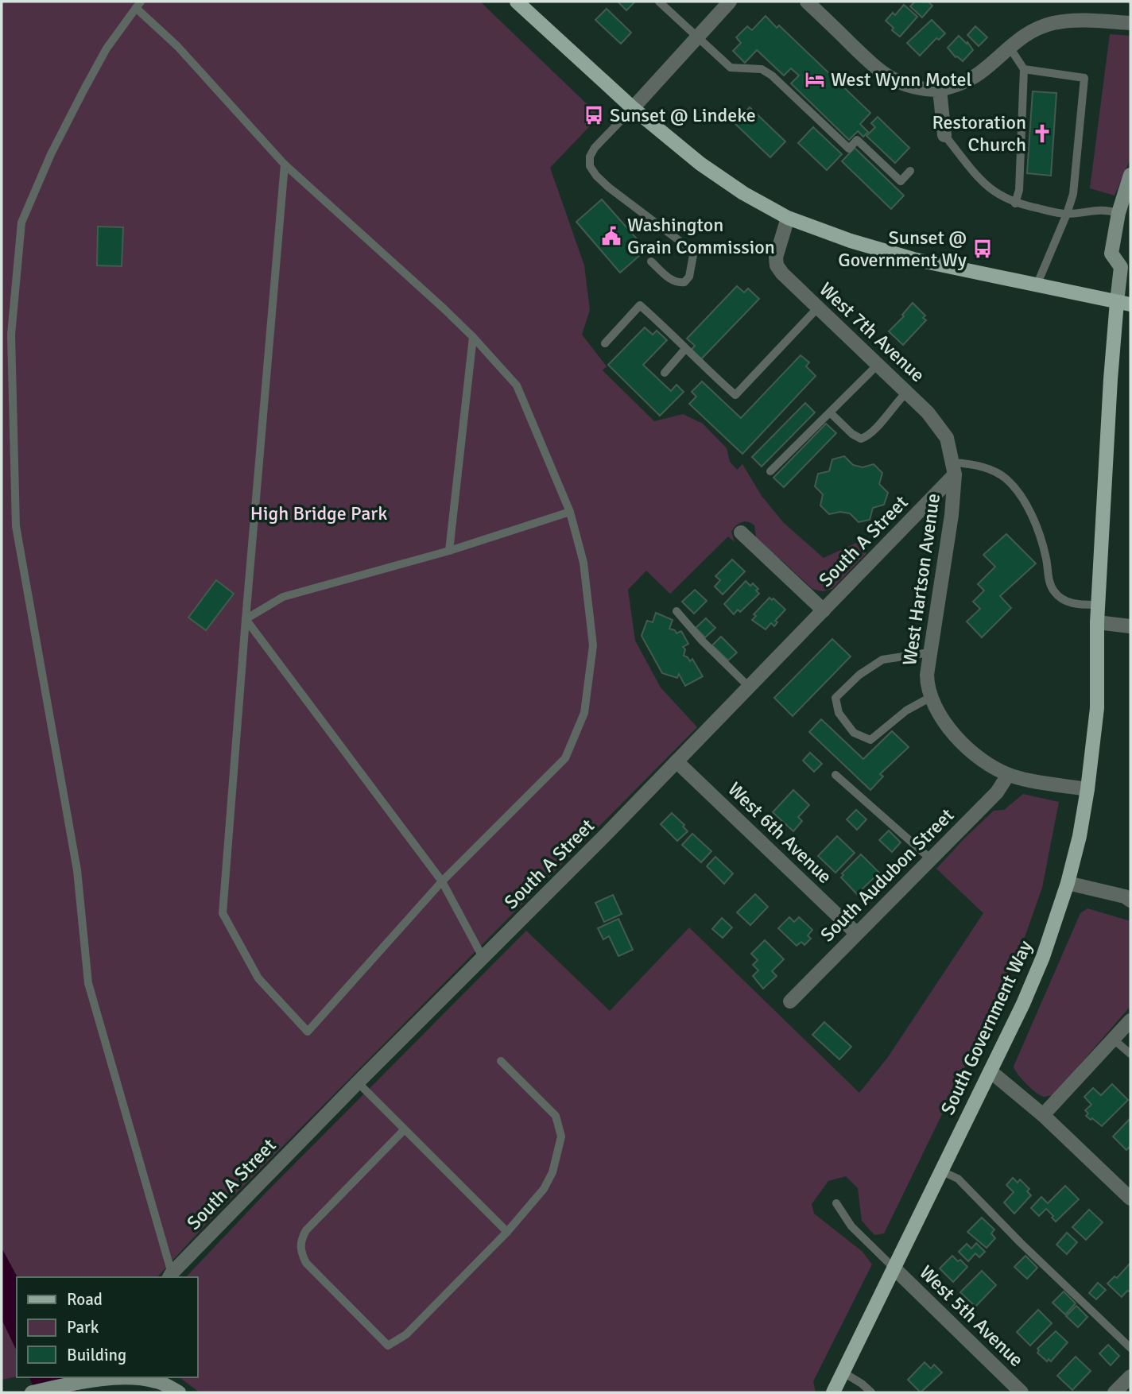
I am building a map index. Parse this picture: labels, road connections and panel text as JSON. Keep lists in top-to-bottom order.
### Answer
{
  "streets": {
    "main road": ["South Government Way"],
    "street": [
      "West 7th Avenue",
      "South A Street",
      "West Hartson Avenue",
      "West 6th Avenue",
      "South Audubon Street",
      "West 5th Avenue"
    ]
  },
  "crossings": [
    ["West 7th Avenue", "South A Street"],
    ["West 7th Avenue", "West Hartson Avenue"],
    ["South A Street", "West Hartson Avenue"],
    ["South A Street", "West 6th Avenue"],
    ["West Hartson Avenue", "South Audubon Street"],
    ["West Hartson Avenue", "South Government Way"],
    ["West 6th Avenue", "South Audubon Street"],
    ["South Government Way", "West 5th Avenue"]
  ],
  "parks": ["High Bridge Park"],
  "places": {
    "hotel": ["West Wynn Motel"],
    "bus stop": ["Sunset @ Lindeke", "Sunset @ Government Wy"],
    "church": ["Restoration Church"],
    "public building": ["Washington Grain Commission"]
  },
  "legend": ["Road", "Park", "Building"]
}
